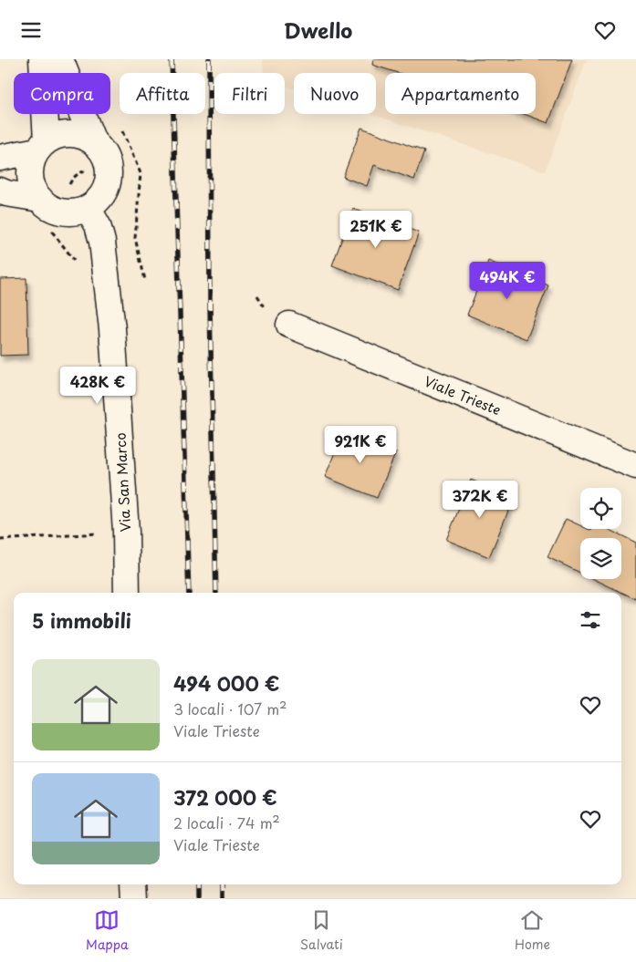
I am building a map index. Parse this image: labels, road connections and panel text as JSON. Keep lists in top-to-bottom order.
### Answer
{
  "streets": {
    "street": ["Viale Trieste", "Via San Marco"]
  },
  "page": {
    "header": "Dwello",
    "chip": [
      "Compra",
      "Affitta",
      "Filtri",
      "Nuovo",
      "Appartamento"
    ],
    "price": [
      "251K €",
      "494K €",
      "428K €",
      "921K €",
      "372K €"
    ],
    "heading": "5 immobili",
    "list": [
      {
        "name": "494 000 €",
        "note": "3 locali · 107 m² · Viale Trieste"
      },
      {
        "name": "372 000 €",
        "note": "2 locali · 74 m² · Viale Trieste"
      }
    ],
    "tabs": ["Mappa", "Salvati", "Home"]
  }
}
